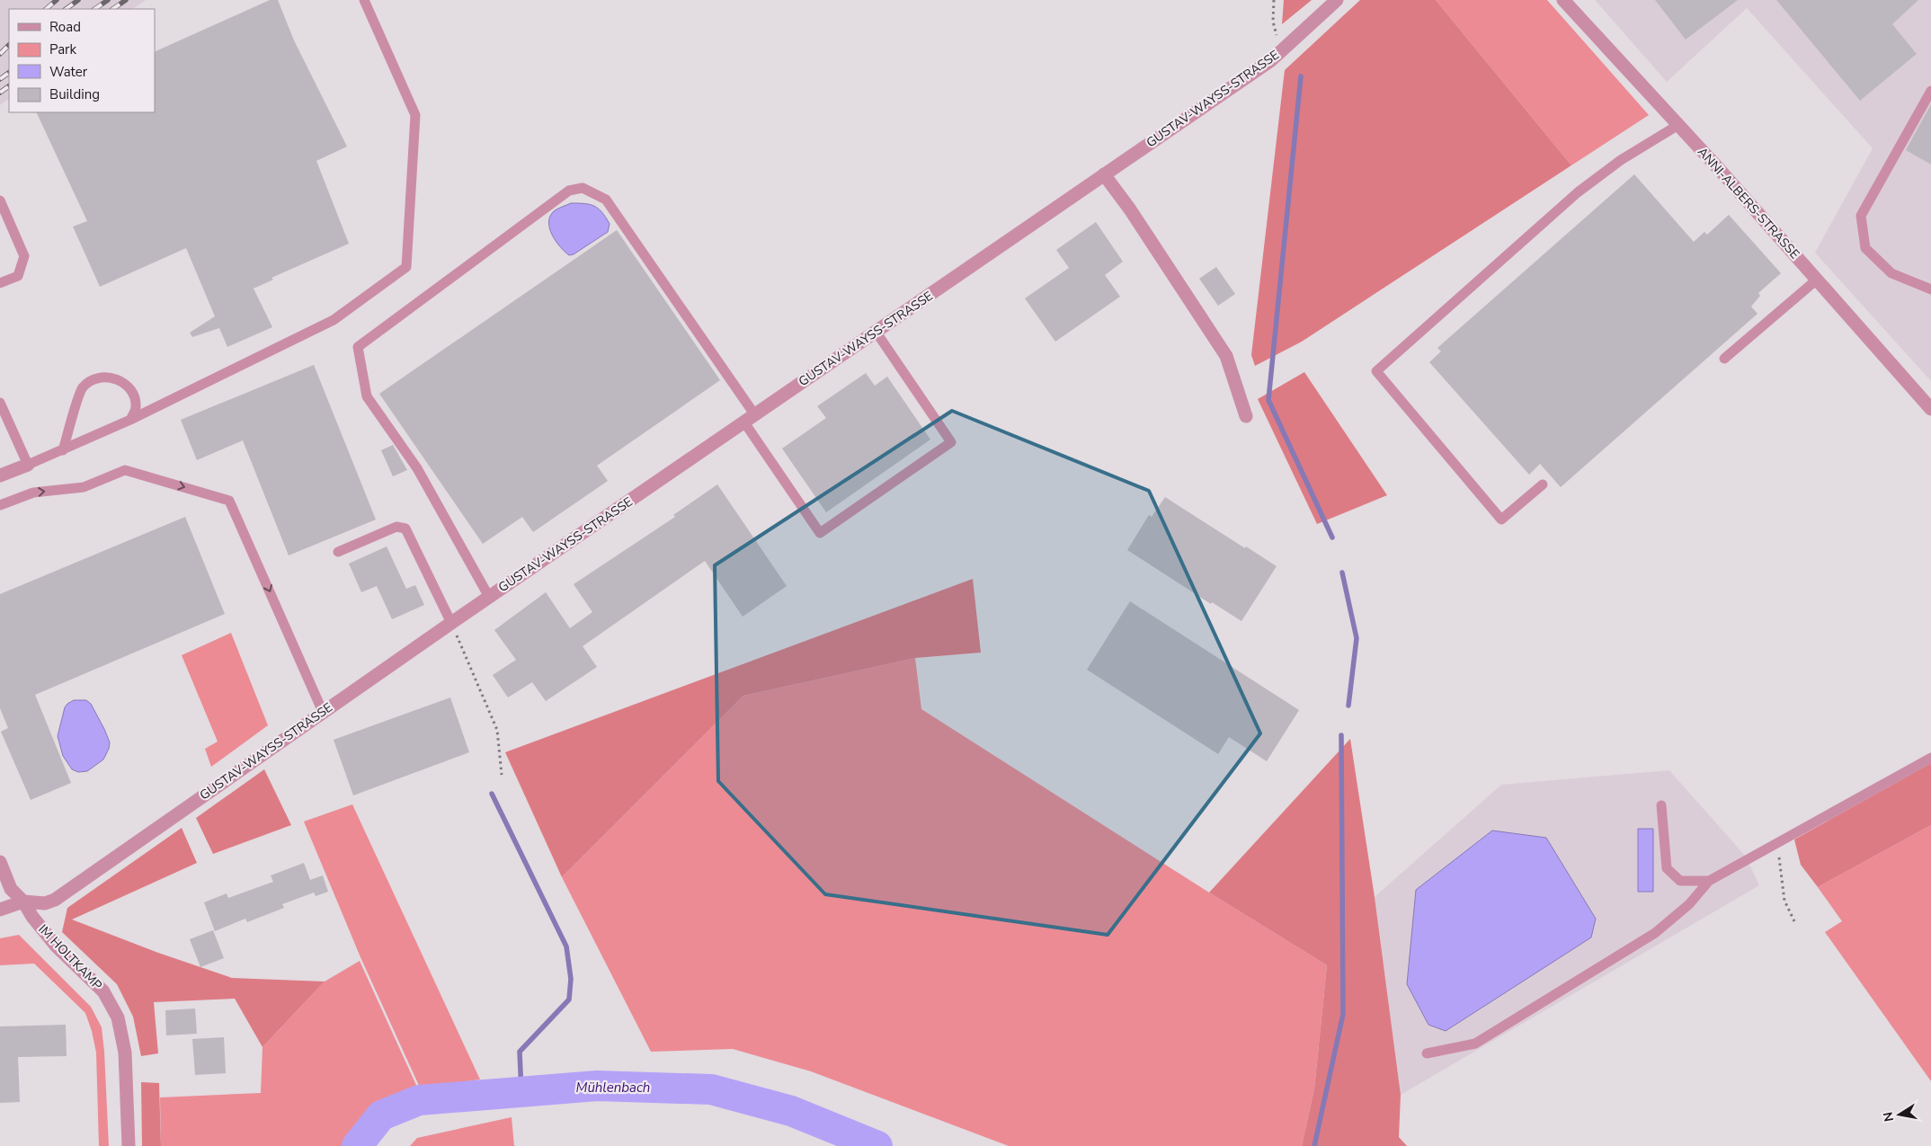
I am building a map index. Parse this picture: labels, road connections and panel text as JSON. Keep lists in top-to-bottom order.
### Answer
{
  "streets": {
    "street": ["GUSTAV-WAYSS-STRASSE", "ANNI-ALBERS-STRASSE", "IM HOLTKAMP"]
  },
  "crossings": [
    ["GUSTAV-WAYSS-STRASSE", "IM HOLTKAMP"]
  ],
  "water": ["Mühlenbach"],
  "legend": [
    "Road",
    "Park",
    "Water",
    "Building"
  ],
  "north": "left"
}
